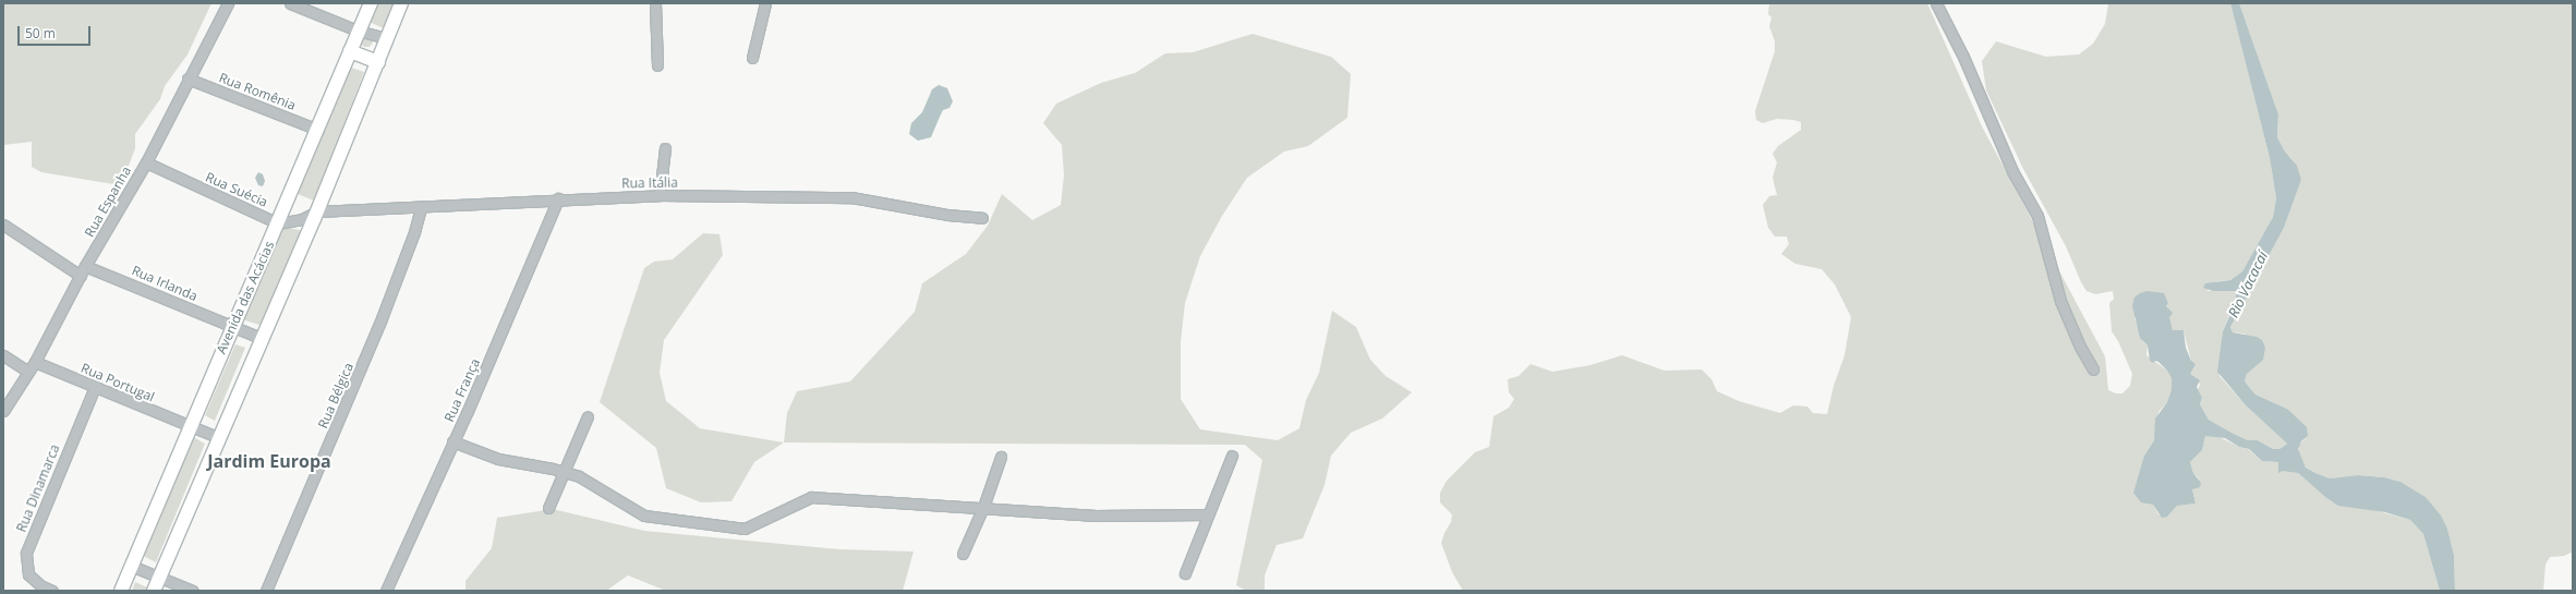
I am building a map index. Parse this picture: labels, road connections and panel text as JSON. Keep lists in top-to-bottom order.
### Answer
{
  "streets": {
    "street": [
      "Rua Romênia",
      "Rua Itália",
      "Rua Suécia",
      "Rua Espanha",
      "Rua Irlanda",
      "Avenida das Acácias",
      "Rua Portugal",
      "Rua França",
      "Rua Bélgica",
      "Rua Dinamarca"
    ]
  },
  "crossings": [
    ["Rua Romênia", "Rua Espanha"],
    ["Rua Romênia", "Avenida das Acácias"],
    ["Rua Itália", "Rua Suécia"],
    ["Rua Itália", "Rua França"],
    ["Rua Itália", "Rua Bélgica"],
    ["Rua Suécia", "Rua Espanha"],
    ["Rua Suécia", "Avenida das Acácias"],
    ["Rua Espanha", "Rua Irlanda"],
    ["Rua Espanha", "Rua Portugal"],
    ["Rua Irlanda", "Avenida das Acácias"],
    ["Avenida das Acácias", "Rua Portugal"],
    ["Rua Portugal", "Rua Dinamarca"]
  ],
  "districts": ["Jardim Europa"],
  "water": ["Rio Vacacaí"],
  "scale_bar": "50 m"
}
